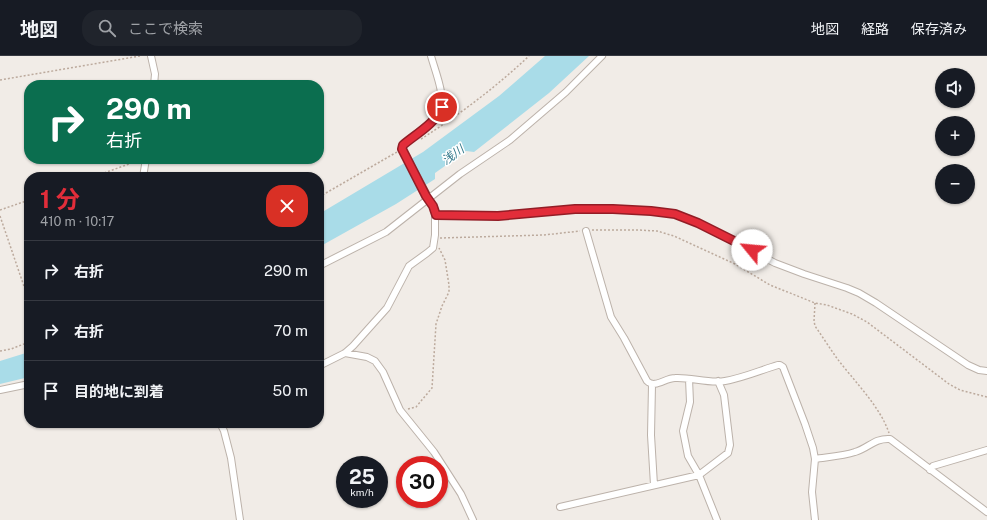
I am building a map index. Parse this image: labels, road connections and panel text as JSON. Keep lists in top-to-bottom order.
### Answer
{
  "water": ["浅川"],
  "page": {
    "header": "地図",
    "search": "ここで検索",
    "nav": ["地図", "経路", "保存済み"],
    "map_buttons": ["+", "−"],
    "turn": ["290 m", "右折"],
    "heading": ["1 分", "410 m · 10:17"],
    "list": [
      {
        "name": "右折",
        "value": "290 m"
      },
      {
        "name": "右折",
        "value": "70 m"
      },
      {
        "name": "目的地に到着",
        "value": "50 m"
      }
    ],
    "speed": "25 km/h",
    "limit": "30"
  }
}
